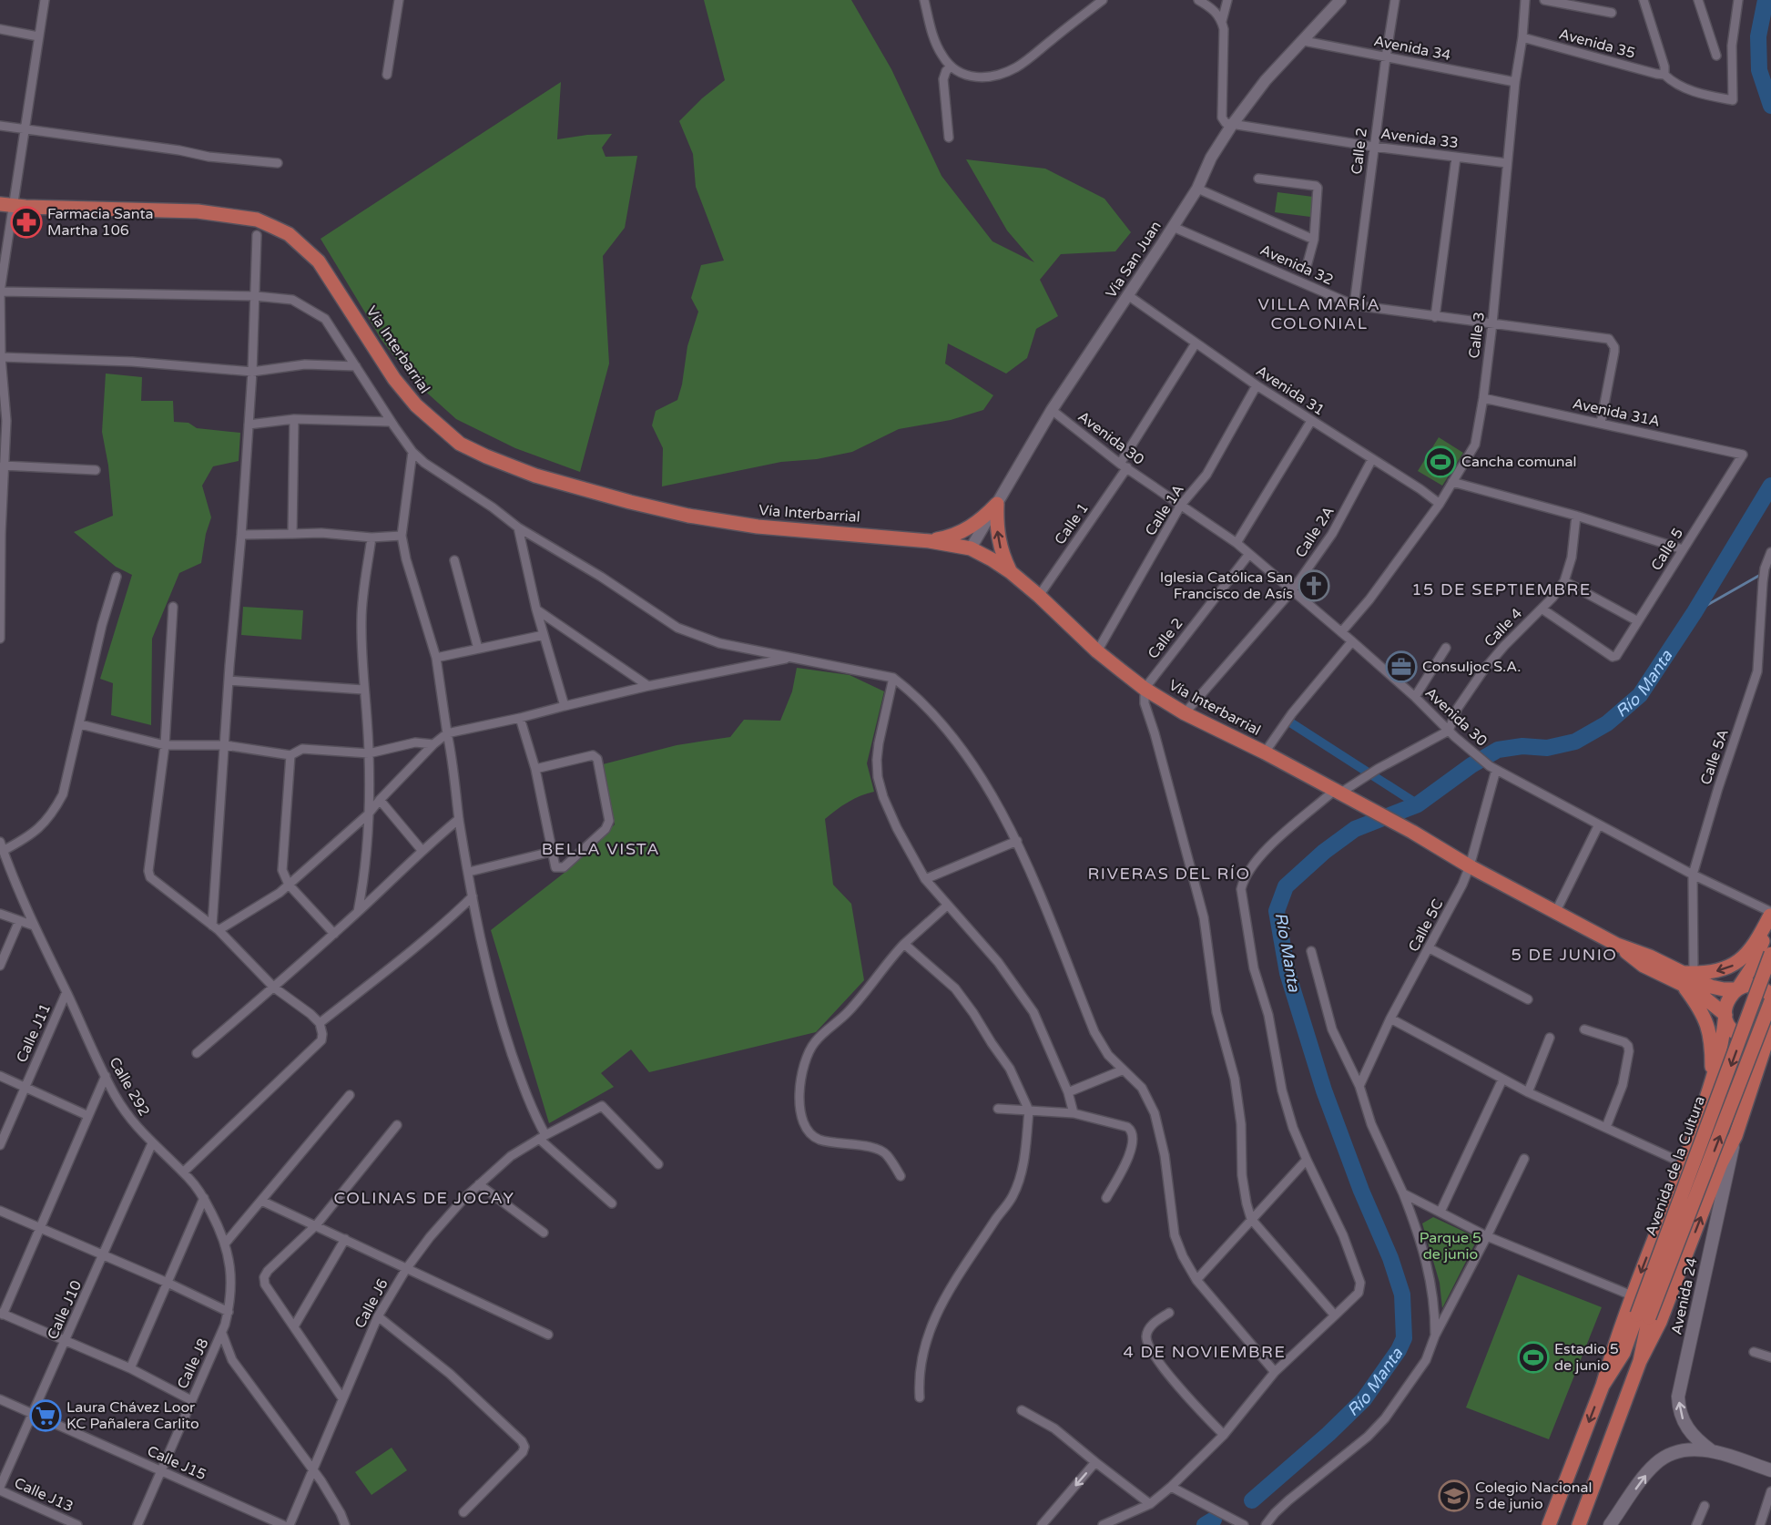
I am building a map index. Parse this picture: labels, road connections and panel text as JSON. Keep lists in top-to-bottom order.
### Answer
{
  "streets": {
    "main road": ["Vía Interbarrial", "Avenida de la Cultura", "Avenida 24"],
    "street": [
      "Avenida 35",
      "Avenida 34",
      "Avenida 33",
      "Calle 2",
      "Vía San Juan",
      "Avenida 32",
      "Calle 3",
      "Avenida 31",
      "Avenida 31A",
      "Avenida 30",
      "Calle 1A",
      "Calle 1",
      "Calle 2A",
      "Calle 5",
      "Calle 4",
      "Calle 5A",
      "Calle 5C",
      "Calle J11",
      "Calle 292",
      "Calle J6",
      "Calle J10",
      "Calle J8",
      "Calle J15",
      "Calle J13"
    ]
  },
  "crossings": [
    ["Avenida 35", "Calle 3"],
    ["Avenida 34", "Calle 2"],
    ["Avenida 34", "Vía San Juan"],
    ["Avenida 34", "Calle 3"],
    ["Avenida 33", "Calle 2"],
    ["Avenida 33", "Vía San Juan"],
    ["Avenida 33", "Calle 3"],
    ["Calle 2", "Avenida 32"],
    ["Calle 2", "Vía Interbarrial"],
    ["Calle 2", "Avenida 30"],
    ["Vía San Juan", "Avenida 32"],
    ["Vía San Juan", "Vía Interbarrial"],
    ["Vía San Juan", "Avenida 31"],
    ["Vía San Juan", "Avenida 30"],
    ["Avenida 32", "Calle 3"],
    ["Avenida 32", "Avenida 31A"],
    ["Calle 3", "Avenida 31"],
    ["Calle 3", "Avenida 31A"],
    ["Calle 3", "Avenida 30"],
    ["Vía Interbarrial", "Calle 1A"],
    ["Vía Interbarrial", "Calle 1"],
    ["Vía Interbarrial", "Calle 2A"],
    ["Vía Interbarrial", "Calle 5A"],
    ["Vía Interbarrial", "Calle 5C"],
    ["Vía Interbarrial", "Avenida de la Cultura"],
    ["Avenida 31", "Calle 1A"],
    ["Avenida 31", "Calle 1"],
    ["Avenida 31", "Calle 2A"],
    ["Avenida 31A", "Calle 5"],
    ["Avenida 30", "Calle 1A"],
    ["Avenida 30", "Calle 1"],
    ["Avenida 30", "Calle 2A"],
    ["Avenida 30", "Calle 4"],
    ["Avenida 30", "Calle 5A"],
    ["Avenida 30", "Calle 5C"],
    ["Calle 5", "Calle 4"],
    ["Calle J11", "Calle 292"],
    ["Calle 292", "Calle J10"],
    ["Calle 292", "Calle J8"],
    ["Avenida de la Cultura", "Avenida 24"],
    ["Calle J10", "Calle J15"],
    ["Calle J10", "Calle J13"],
    ["Calle J8", "Calle J15"]
  ],
  "one_way": ["Avenida 24"],
  "districts": [
    "VILLA MARÍA COLONIAL",
    "15 DE SEPTIEMBRE",
    "BELLA VISTA",
    "RIVERAS DEL RÍO",
    "5 DE JUNIO",
    "COLINAS DE JOCAY",
    "4 DE NOVIEMBRE"
  ],
  "water": ["Río Manta"],
  "parks": ["Parque 5 de junio"],
  "places": {
    "pharmacy": ["Farmacia Santa Martha 106"],
    "sports": ["Cancha comunal", "Estadio 5 de junio"],
    "church": ["Iglesia Católica San Francisco de Asís"],
    "office": ["Consuljoc S.A."],
    "supermarket": ["Laura Chávez Loor KC Pañalera Carlito"],
    "school or university": ["Colegio Nacional 5 de junio"]
  }
}
